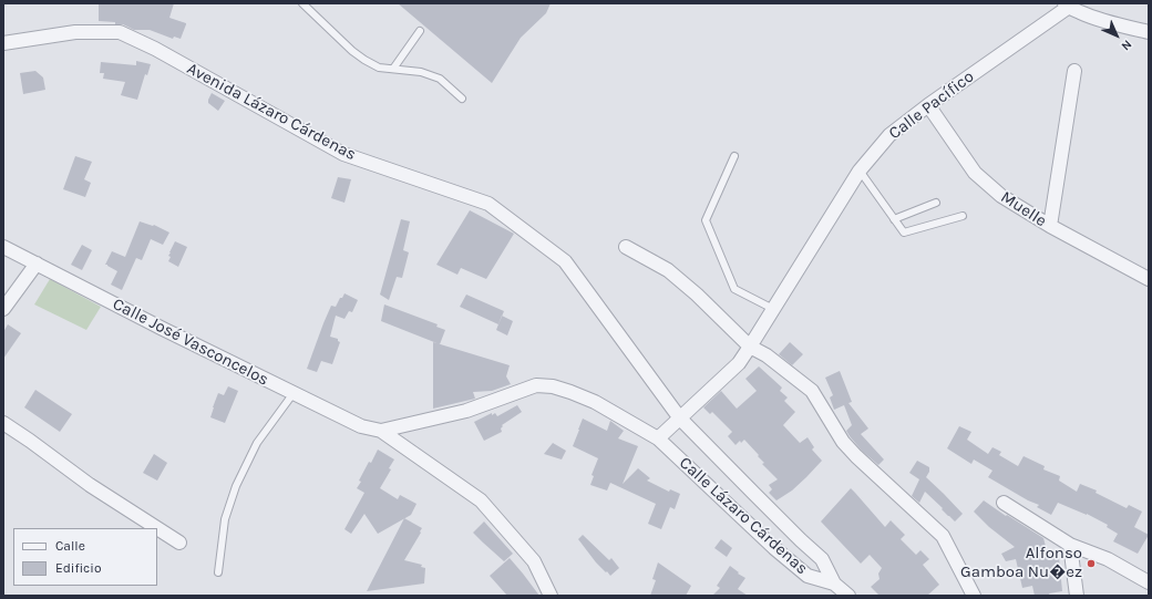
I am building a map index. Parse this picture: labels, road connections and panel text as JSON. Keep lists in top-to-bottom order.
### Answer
{
  "streets": {
    "street": [
      "Calle Pacífico",
      "Avenida Lázaro Cárdenas",
      "Muelle",
      "Calle José Vasconcelos",
      "Calle Lázaro Cárdenas"
    ]
  },
  "crossings": [
    ["Calle Pacífico", "Avenida Lázaro Cárdenas"],
    ["Calle Pacífico", "Muelle"],
    ["Calle Pacífico", "Calle Lázaro Cárdenas"],
    ["Avenida Lázaro Cárdenas", "Calle Lázaro Cárdenas"],
    ["Calle José Vasconcelos", "Calle Lázaro Cárdenas"]
  ],
  "places": ["Alfonso Gamboa Nu�ez"],
  "legend": ["Calle", "Edificio"],
  "north": "bottom right"
}
